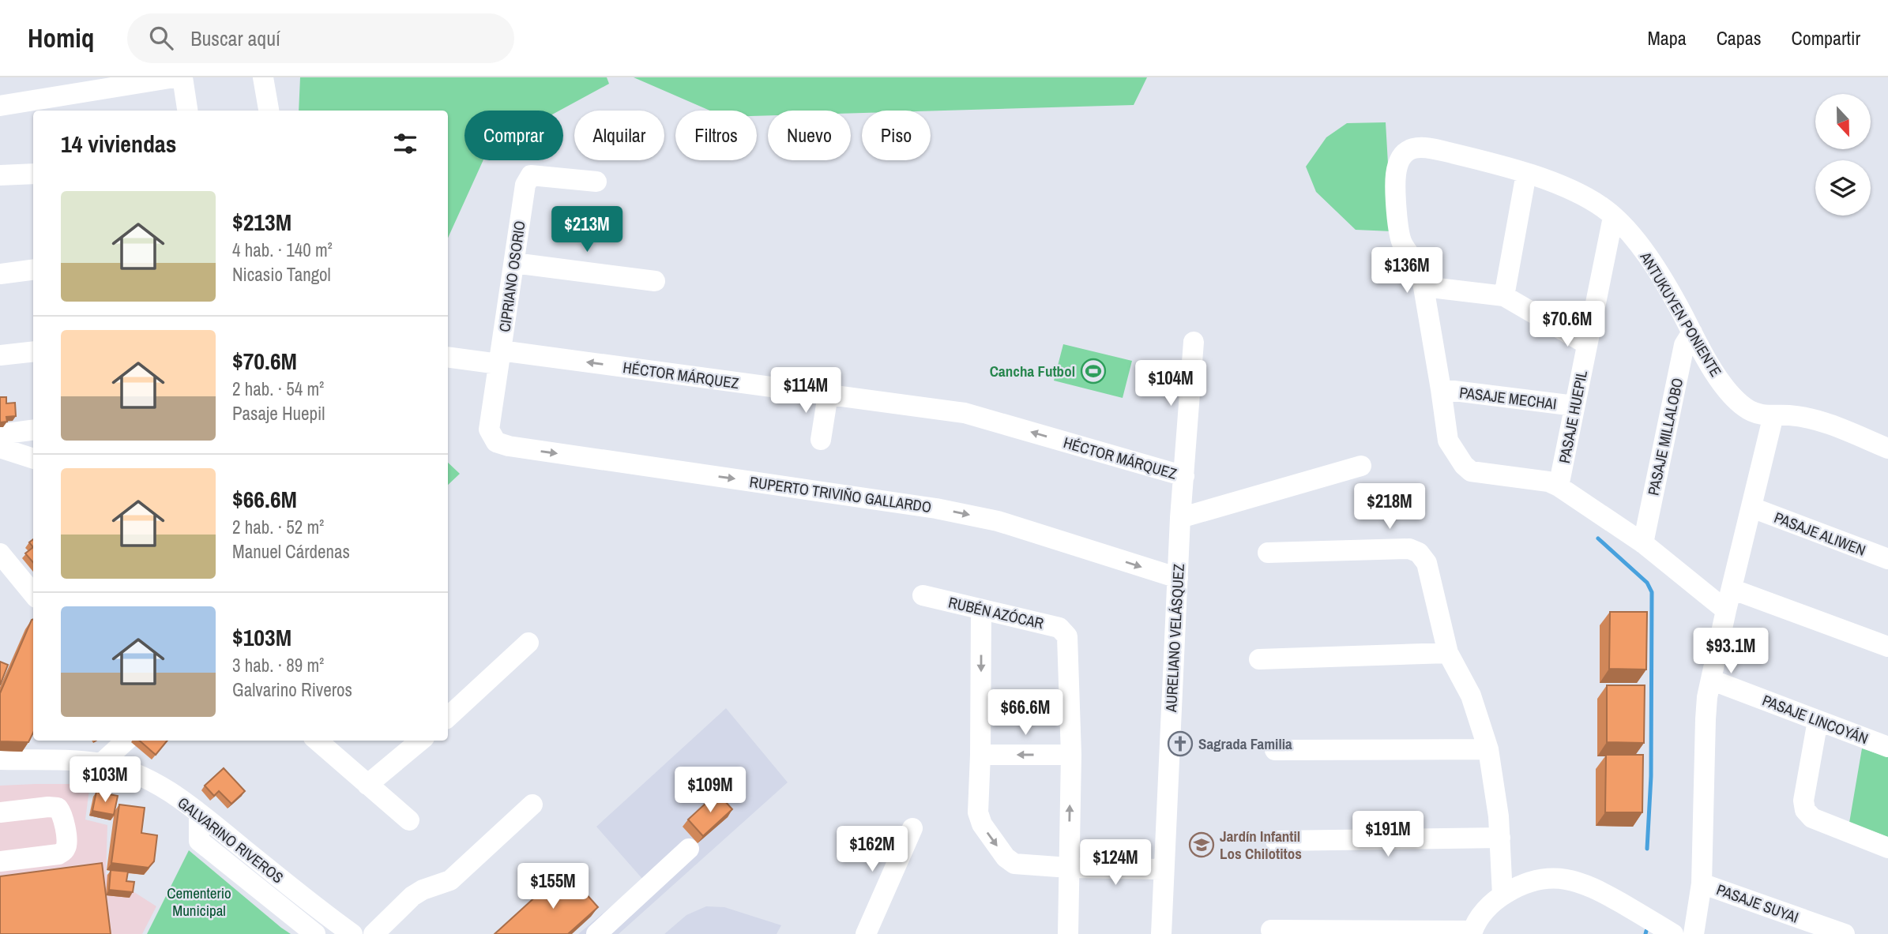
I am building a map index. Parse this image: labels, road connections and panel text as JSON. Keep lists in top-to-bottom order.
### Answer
{
  "streets": {
    "street": [
      "CIPRIANO OSORIO",
      "ANTUKUYEN PONIENTE",
      "HÉCTOR MÁRQUEZ",
      "PASAJE MECHAI",
      "PASAJE HUEPIL",
      "PASAJE MILLALOBO",
      "RUPERTO TRIVIÑO GALLARDO",
      "PASAJE ALIWEN",
      "RUBÉN AZÓCAR",
      "AURELIANO VELÁSQUEZ",
      "PASAJE LINCOYÁN",
      "GALVARINO RIVEROS",
      "PASAJE SUYAI"
    ]
  },
  "crossings": [
    ["CIPRIANO OSORIO", "HÉCTOR MÁRQUEZ"],
    ["CIPRIANO OSORIO", "RUPERTO TRIVIÑO GALLARDO"],
    ["ANTUKUYEN PONIENTE", "PASAJE HUEPIL"],
    ["ANTUKUYEN PONIENTE", "PASAJE MILLALOBO"],
    ["HÉCTOR MÁRQUEZ", "AURELIANO VELÁSQUEZ"],
    ["PASAJE MECHAI", "PASAJE HUEPIL"],
    ["RUPERTO TRIVIÑO GALLARDO", "AURELIANO VELÁSQUEZ"]
  ],
  "one_way": ["HÉCTOR MÁRQUEZ", "RUPERTO TRIVIÑO GALLARDO"],
  "parks": ["Cementerio Municipal"],
  "places": {
    "sports": ["Cancha Futbol"],
    "church": ["Sagrada Familia"],
    "school or university": ["Jardín Infantil Los Chilotitos"]
  },
  "north": "bottom",
  "page": {
    "header": "Homiq",
    "search": "Buscar aquí",
    "nav": ["Mapa", "Capas", "Compartir"],
    "chip": [
      "Comprar",
      "Alquilar",
      "Filtros",
      "Nuevo",
      "Piso"
    ],
    "heading": "14 viviendas",
    "list": [
      {
        "name": "$213M",
        "note": "4 hab. · 140 m² · Nicasio Tangol"
      },
      {
        "name": "$70.6M",
        "note": "2 hab. · 54 m² · Pasaje Huepil"
      },
      {
        "name": "$66.6M",
        "note": "2 hab. · 52 m² · Manuel Cárdenas"
      },
      {
        "name": "$103M",
        "note": "3 hab. · 89 m² · Galvarino Riveros"
      }
    ],
    "price": [
      "$213M",
      "$136M",
      "$70.6M",
      "$104M",
      "$114M",
      "$218M",
      "$93.1M",
      "$66.6M",
      "$103M",
      "$109M",
      "$191M",
      "$162M",
      "$124M",
      "$155M"
    ]
  }
}
